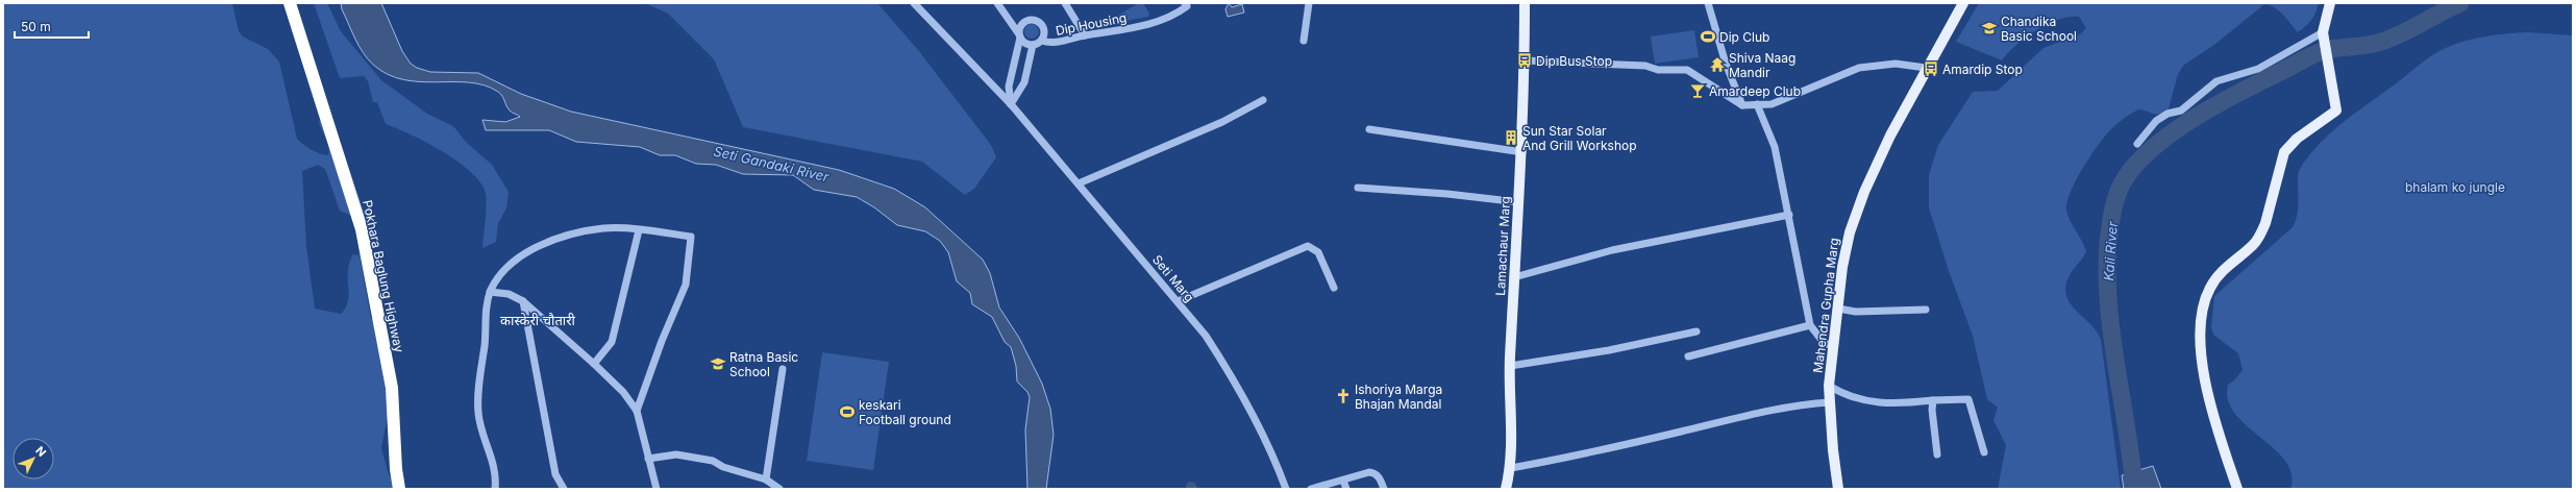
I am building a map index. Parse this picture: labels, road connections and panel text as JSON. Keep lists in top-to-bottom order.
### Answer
{
  "streets": {
    "highway": ["Pokhara Baglung Highway"],
    "main road": ["Lamachaur Marg", "Mahendra Gupha Marg"],
    "street": ["Dip Housing", "Seti Marg"]
  },
  "districts": ["कास्केरी चौतारी"],
  "water": ["Seti Gandaki River", "Kali River"],
  "parks": ["bhalam ko jungle"],
  "places": {
    "school or university": ["Chandika Basic School", "Ratna Basic School"],
    "sports": ["Dip Club", "keskari Football ground"],
    "bus stop": ["Dip Bus Stop", "Amardip Stop"],
    "temple": ["Shiva Naag Mandir"],
    "bar": ["Amardeep Club"],
    "building": ["Sun Star Solar And Grill Workshop"],
    "church": ["Ishoriya Marga Bhajan Mandal"]
  },
  "scale_bar": "50 m",
  "north": "top right"
}
